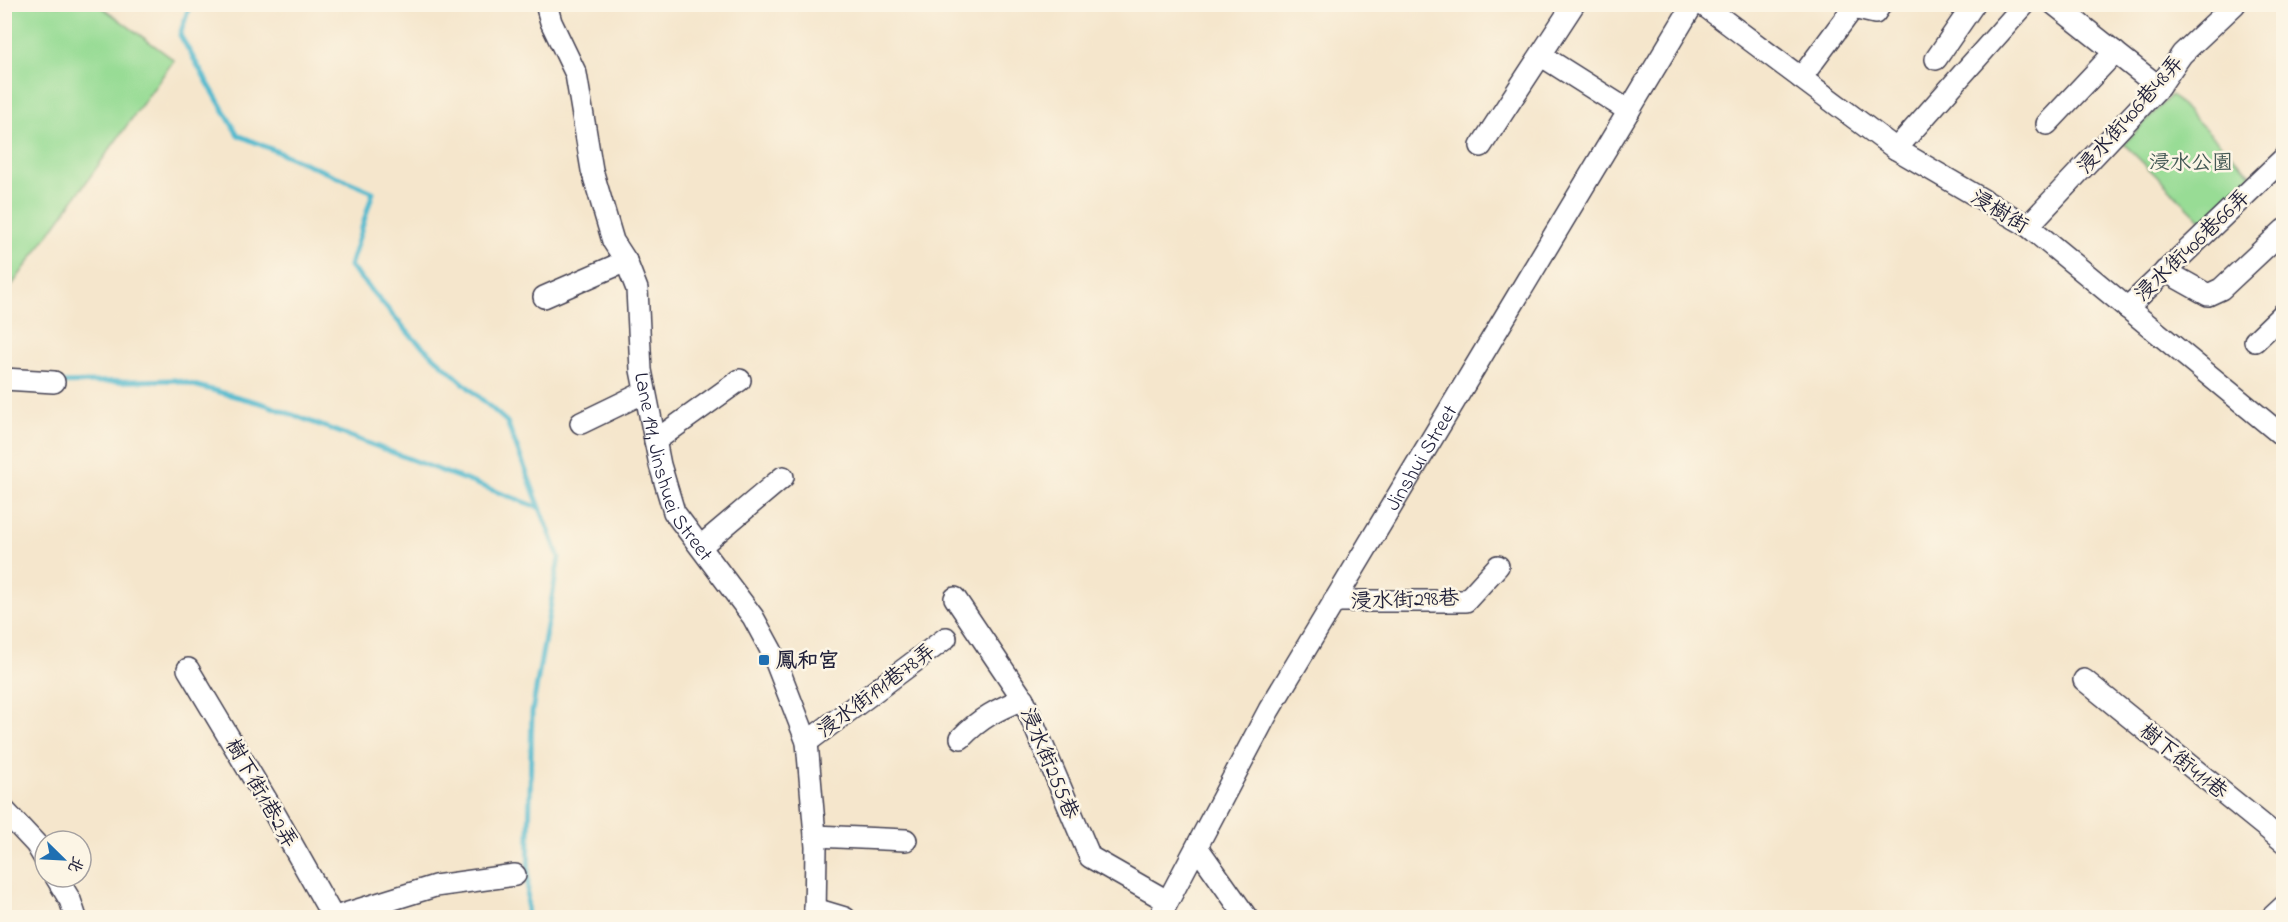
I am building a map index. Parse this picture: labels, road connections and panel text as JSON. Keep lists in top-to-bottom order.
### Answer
{
  "streets": {
    "street": [
      "浸水街406巷48弄",
      "浸樹街",
      "浸水街406巷66弄",
      "Jinshui Street",
      "Lane 191, Jinshuei Street",
      "浸水街298巷",
      "浸水街191巷78弄",
      "樹下街411巷",
      "浸水街255巷",
      "樹下街1巷2弄"
    ]
  },
  "crossings": [
    ["浸水街406巷48弄", "浸樹街"],
    ["浸樹街", "浸水街406巷66弄"],
    ["Jinshui Street", "浸水街298巷"],
    ["Jinshui Street", "浸水街255巷"],
    ["Lane 191, Jinshuei Street", "浸水街191巷78弄"]
  ],
  "parks": ["浸水公園"],
  "places": {
    "transit": ["鳳和宮"]
  },
  "north": "bottom right"
}
